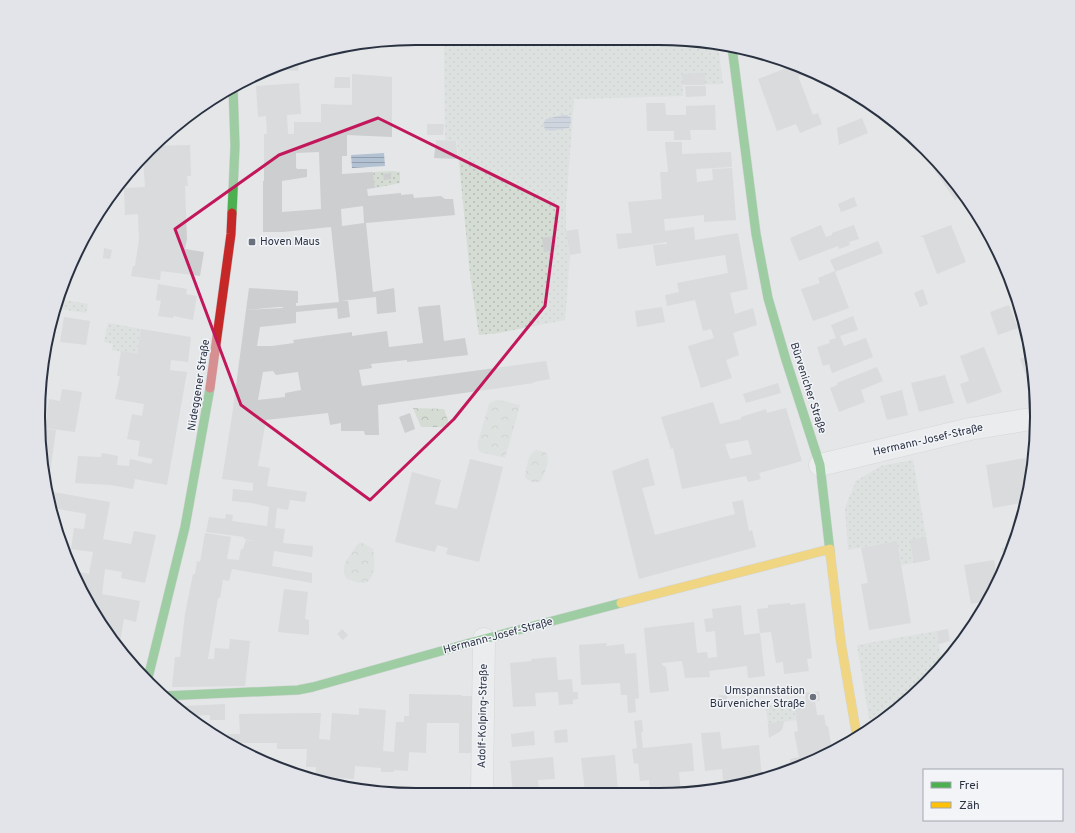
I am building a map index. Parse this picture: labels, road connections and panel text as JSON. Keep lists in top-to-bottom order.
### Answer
{
  "streets": {
    "street": [
      "Nideggener Straße",
      "Bürvenicher Straße",
      "Hermann-Josef-Straße",
      "Adolf-Kolping-Straße"
    ]
  },
  "crossings": [
    ["Bürvenicher Straße", "Hermann-Josef-Straße"],
    ["Hermann-Josef-Straße", "Adolf-Kolping-Straße"]
  ],
  "places": {
    "transit": ["Hoven Maus"],
    "other": ["Umspannstation Bürvenicher Straße"]
  },
  "legend": ["Frei", "Zäh"]
}
